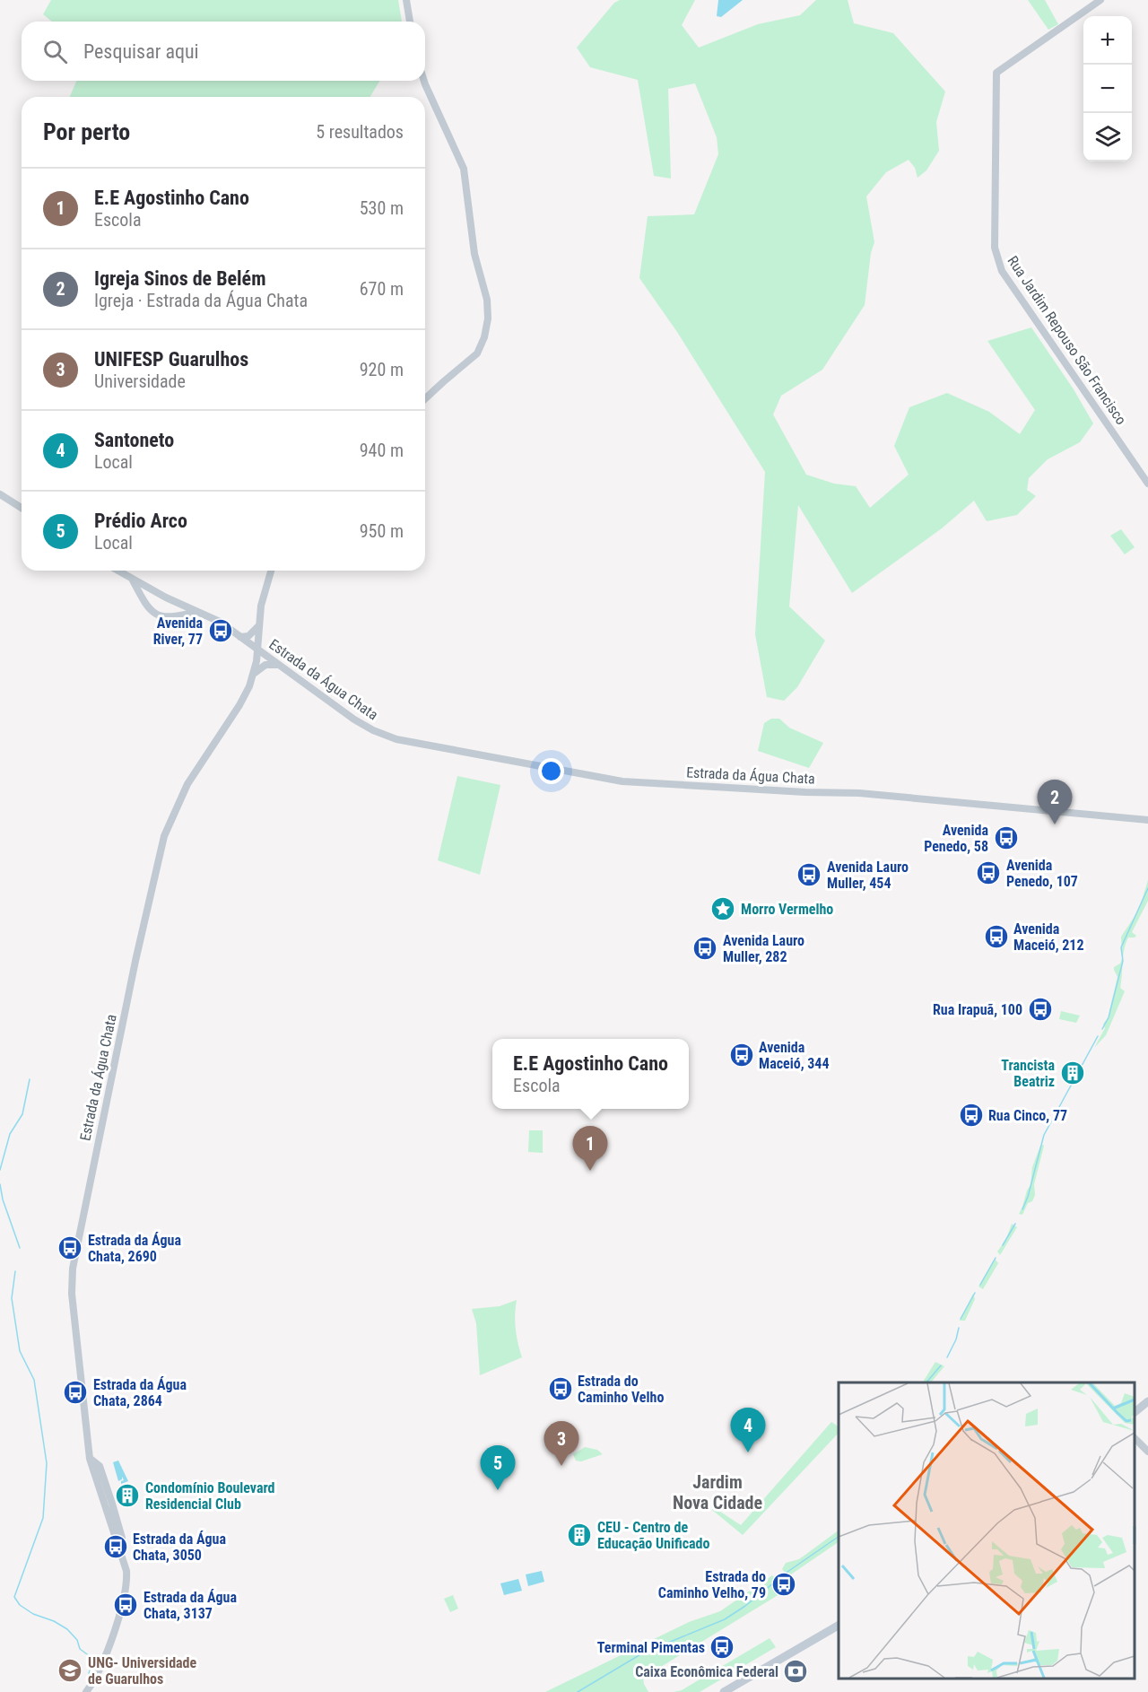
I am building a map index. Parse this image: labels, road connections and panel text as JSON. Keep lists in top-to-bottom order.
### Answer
{
  "streets": {
    "street": ["Rua Jardim Repouso São Francisco", "Estrada da Água Chata"]
  },
  "districts": ["Jardim Nova Cidade"],
  "places": {
    "bus stop": [
      "Avenida River, 77",
      "Avenida Penedo, 58",
      "Avenida Penedo, 107",
      "Avenida Lauro Muller, 454",
      "Avenida Maceió, 212",
      "Avenida Lauro Muller, 282",
      "Rua Irapuã, 100",
      "Avenida Maceió, 344",
      "Rua Cinco, 77",
      "Estrada da Água Chata, 2690",
      "Estrada do Caminho Velho",
      "Estrada da Água Chata, 2864",
      "Estrada da Água Chata, 3050",
      "Estrada do Caminho Velho, 79",
      "Estrada da Água Chata, 3137",
      "Terminal Pimentas"
    ],
    "place": ["Morro Vermelho"],
    "building": ["Trancista Beatriz", "Condomínio Boulevard Residencial Club", "CEU - Centro de Educação Unificado"],
    "school or university": ["UNG- Universidade de Guarulhos"],
    "bank": ["Caixa Econômica Federal"]
  },
  "page": {
    "map_buttons": ["+", "−"],
    "search": "Pesquisar aqui",
    "heading": ["Por perto", "5 resultados"],
    "list": [
      {
        "mark": "1",
        "name": "E.E Agostinho Cano",
        "note": "Escola",
        "value": "530 m"
      },
      {
        "mark": "2",
        "name": "Igreja Sinos de Belém",
        "note": "Igreja · Estrada da Água Chata",
        "value": "670 m"
      },
      {
        "mark": "3",
        "name": "UNIFESP Guarulhos",
        "note": "Universidade",
        "value": "920 m"
      },
      {
        "mark": "4",
        "name": "Santoneto",
        "note": "Local",
        "value": "940 m"
      },
      {
        "mark": "5",
        "name": "Prédio Arco",
        "note": "Local",
        "value": "950 m"
      }
    ],
    "pins": [
      "2",
      "1",
      "4",
      "3",
      "5"
    ],
    "popup": ["E.E Agostinho Cano", "Escola"]
  }
}
